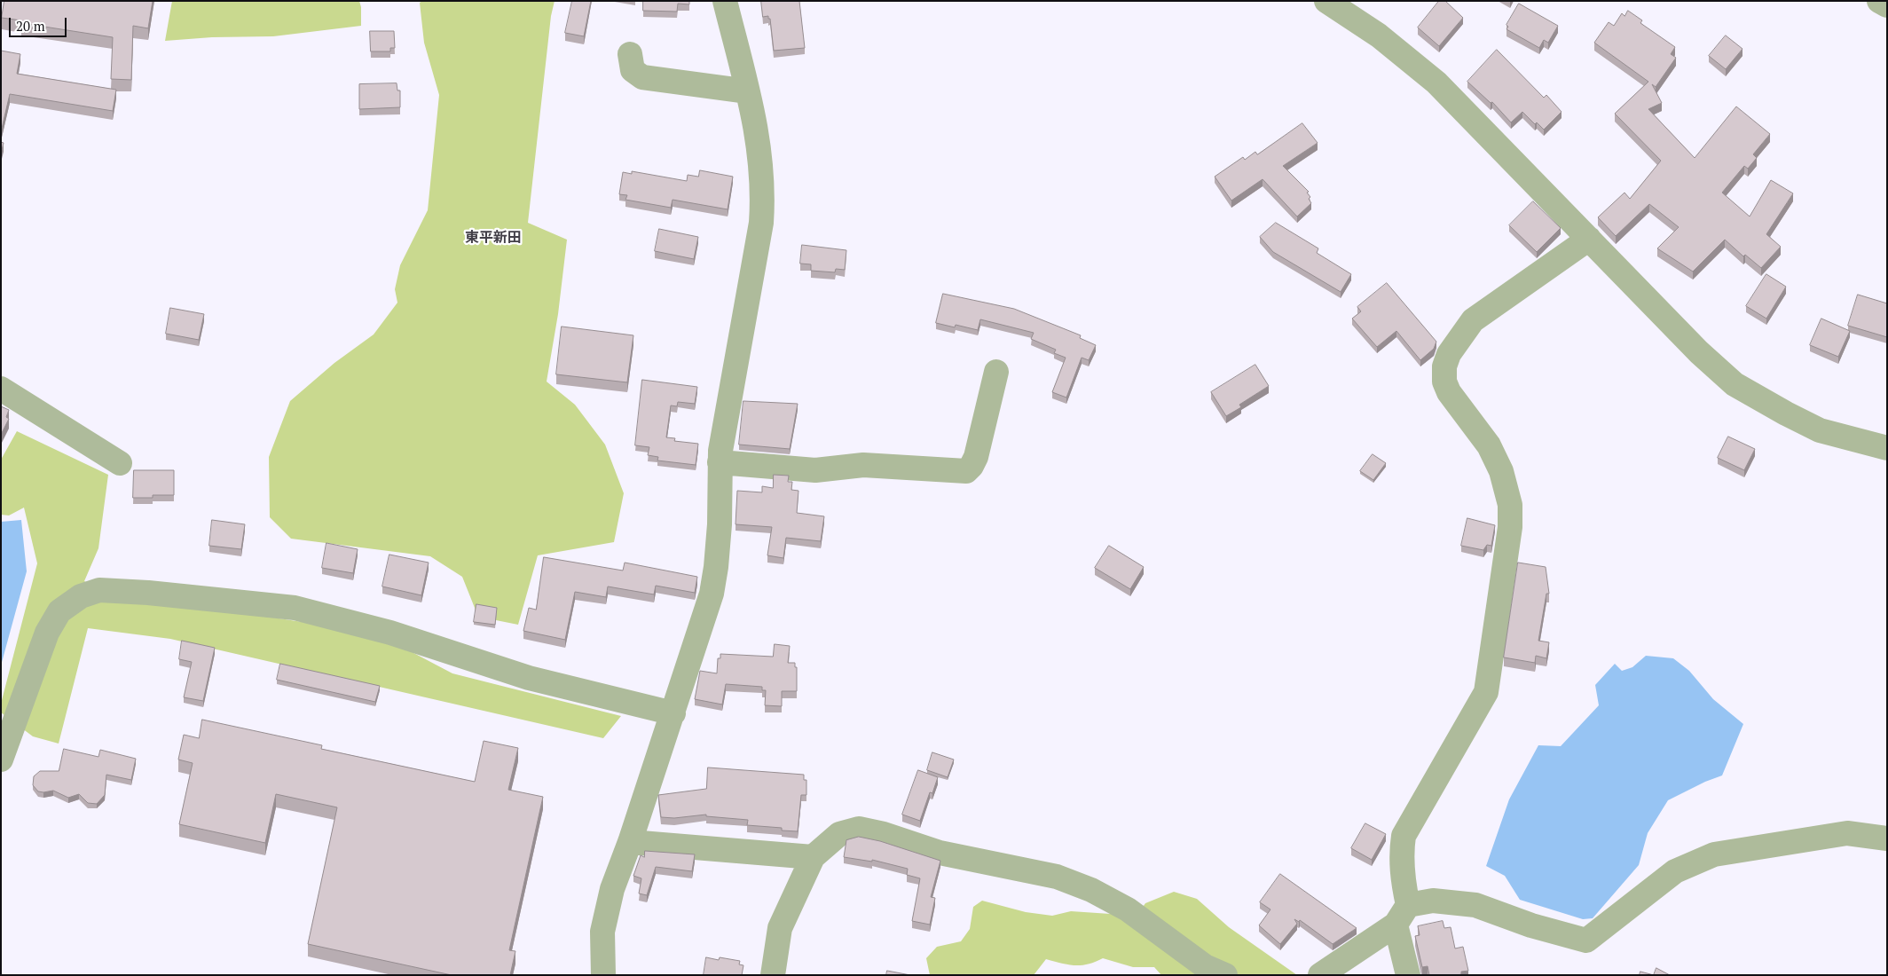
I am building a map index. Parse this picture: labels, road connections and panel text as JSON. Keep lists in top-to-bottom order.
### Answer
{
  "districts": ["東平新田"],
  "scale_bar": "20 m"
}
